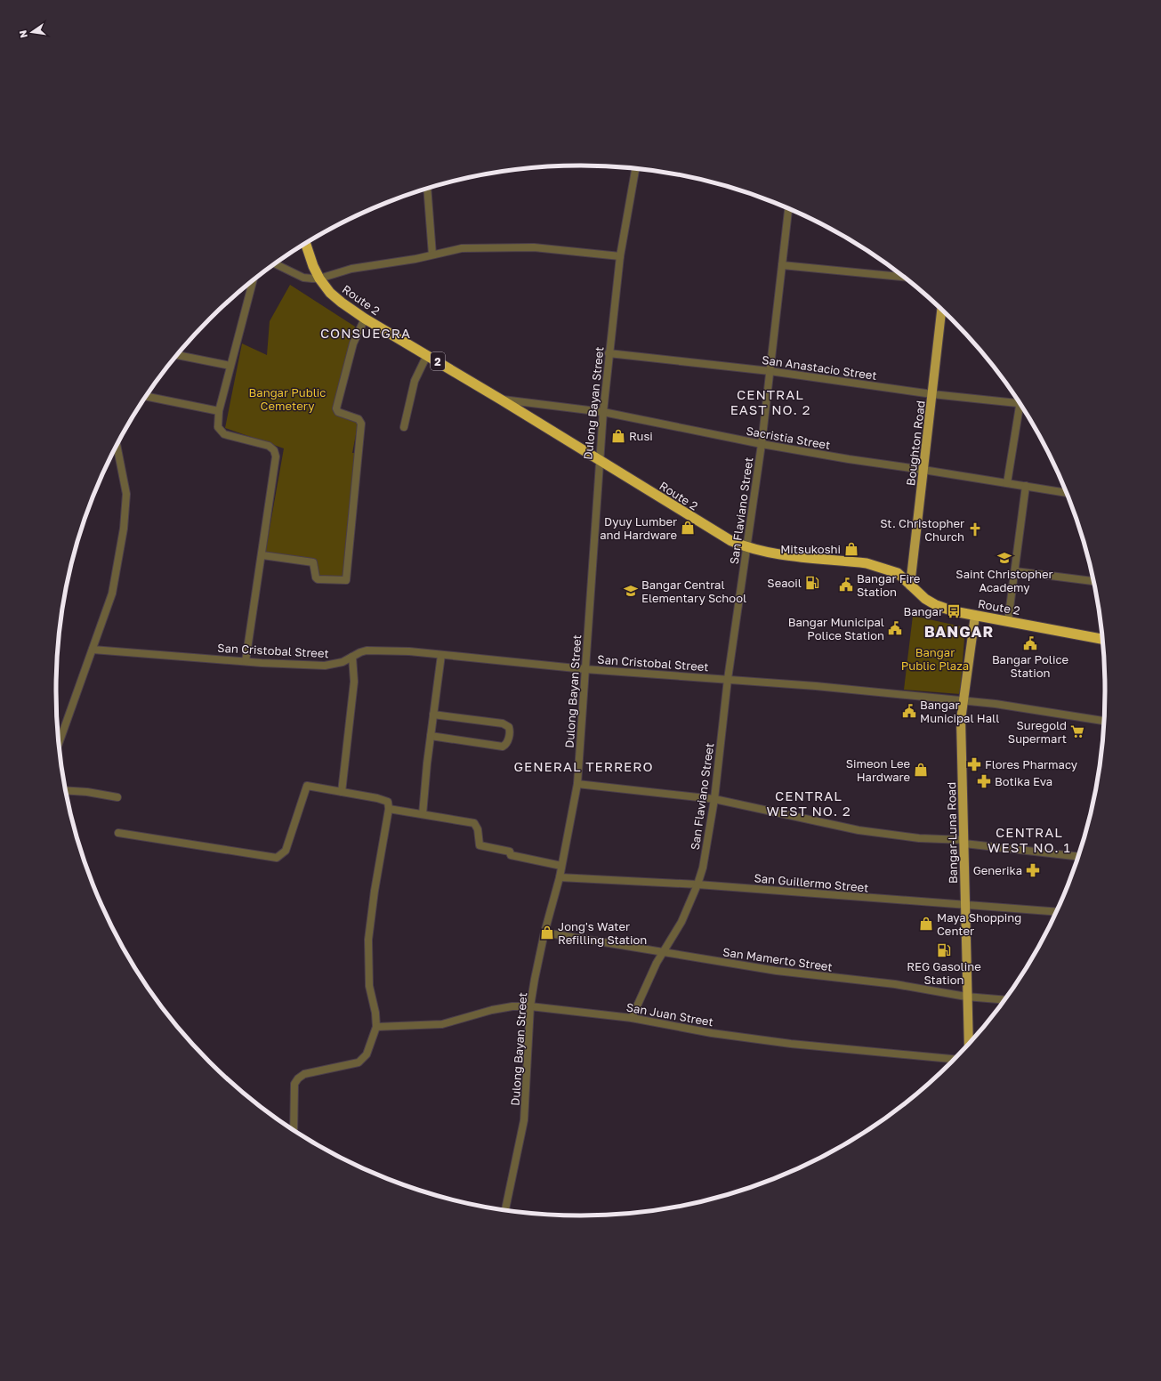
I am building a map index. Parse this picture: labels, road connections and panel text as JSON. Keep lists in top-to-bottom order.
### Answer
{
  "streets": {
    "highway": ["Route 2", "2"],
    "main road": ["Boughton Road", "Bangar-Luna Road"],
    "street": [
      "San Anastacio Street",
      "Dulong Bayan Street",
      "Sacristia Street",
      "San Flaviano Street",
      "San Cristobal Street",
      "San Guillermo Street",
      "San Mamerto Street",
      "San Juan Street"
    ]
  },
  "crossings": [
    ["Route 2", "Dulong Bayan Street"],
    ["Route 2", "Sacristia Street"],
    ["Route 2", "Boughton Road"],
    ["Route 2", "San Flaviano Street"],
    ["Route 2", "Bangar-Luna Road"],
    ["San Anastacio Street", "Dulong Bayan Street"],
    ["San Anastacio Street", "Boughton Road"],
    ["San Anastacio Street", "San Flaviano Street"],
    ["Dulong Bayan Street", "Sacristia Street"],
    ["Dulong Bayan Street", "San Cristobal Street"],
    ["Dulong Bayan Street", "San Guillermo Street"],
    ["Dulong Bayan Street", "San Mamerto Street"],
    ["Dulong Bayan Street", "San Juan Street"],
    ["Sacristia Street", "Boughton Road"],
    ["Sacristia Street", "San Flaviano Street"],
    ["San Flaviano Street", "San Cristobal Street"],
    ["San Flaviano Street", "San Guillermo Street"],
    ["San Flaviano Street", "San Mamerto Street"],
    ["San Flaviano Street", "San Juan Street"],
    ["San Cristobal Street", "Bangar-Luna Road"],
    ["Bangar-Luna Road", "San Guillermo Street"],
    ["Bangar-Luna Road", "San Mamerto Street"]
  ],
  "districts": [
    "CONSUEGRA",
    "CENTRAL EAST NO. 2",
    "BANGAR",
    "GENERAL TERRERO",
    "CENTRAL WEST NO. 2",
    "CENTRAL WEST NO. 1"
  ],
  "parks": ["Bangar Public Cemetery", "Bangar Public Plaza"],
  "places": {
    "shop": [
      "Rusi",
      "Dyuy Lumber and Hardware",
      "Mitsukoshi",
      "Simeon Lee Hardware",
      "Maya Shopping Center",
      "Jong's Water Refilling Station"
    ],
    "church": ["St. Christopher Church"],
    "school or university": ["Saint Christopher Academy", "Bangar Central Elementary School"],
    "fuel station": ["Seaoil", "REG Gasoline Station"],
    "public building": [
      "Bangar Fire Station",
      "Bangar Municipal Police Station",
      "Bangar Police Station",
      "Bangar Municipal Hall"
    ],
    "bus stop": ["Bangar"],
    "supermarket": ["Suregold Supermart"],
    "pharmacy": ["Flores Pharmacy", "Botika Eva", "Generika"]
  },
  "north": "left"
}
